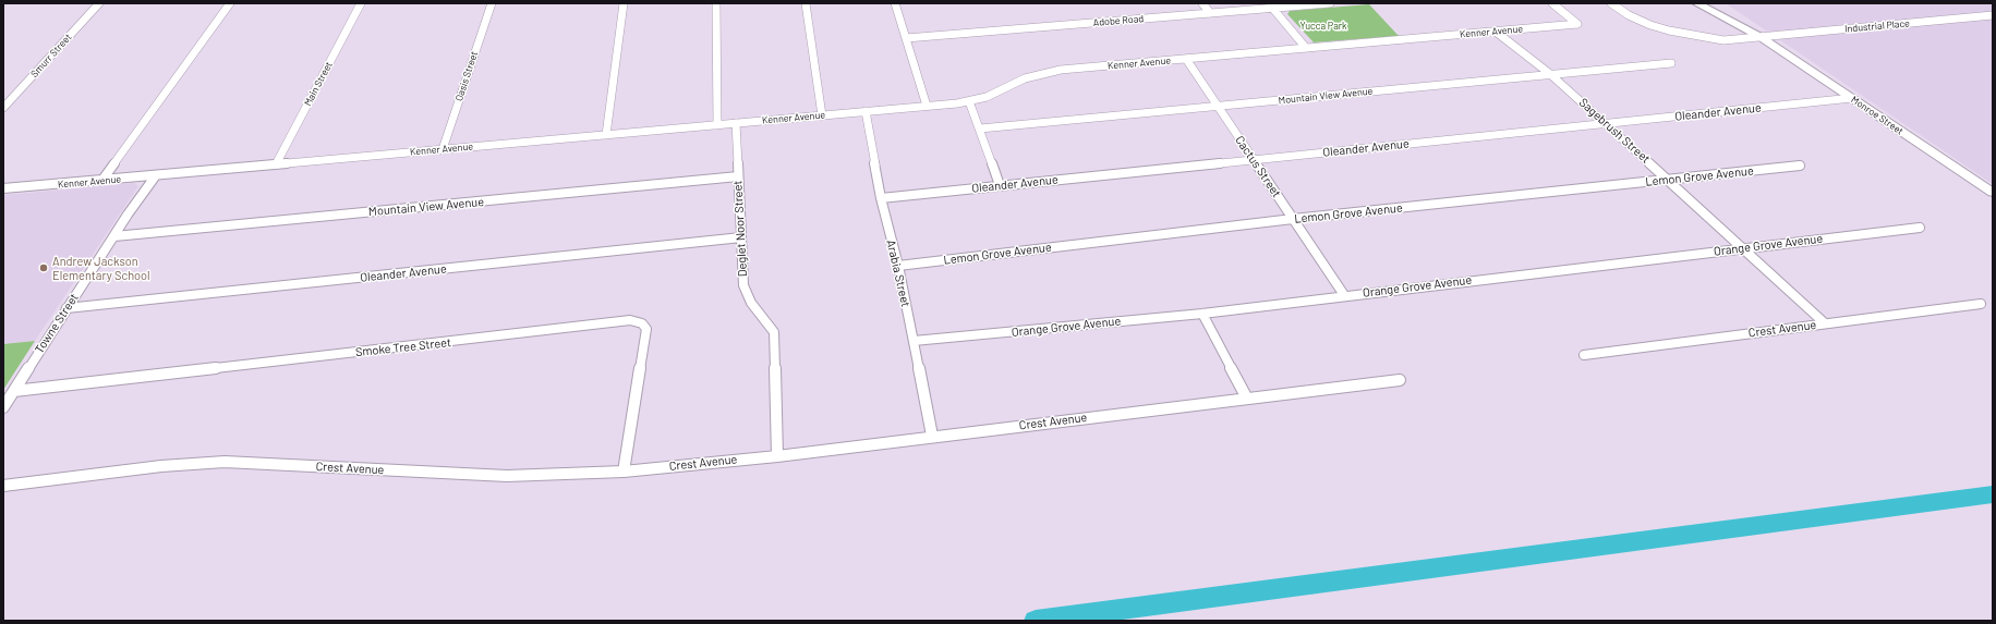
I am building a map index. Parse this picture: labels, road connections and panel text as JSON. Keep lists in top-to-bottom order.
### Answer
{
  "streets": {
    "main road": ["Monroe Street"],
    "street": [
      "Adobe Road",
      "Industrial Place",
      "Kenner Avenue",
      "Smurr Street",
      "Oasis Street",
      "Main Street",
      "Mountain View Avenue",
      "Oleander Avenue",
      "Sagebrush Street",
      "Cactus Street",
      "Lemon Grove Avenue",
      "Deglet Noor Street",
      "Orange Grove Avenue",
      "Arabia Street",
      "Towne Street",
      "Crest Avenue",
      "Smoke Tree Street"
    ]
  },
  "crossings": [
    ["Industrial Place", "Monroe Street"],
    ["Kenner Avenue", "Oasis Street"],
    ["Kenner Avenue", "Main Street"],
    ["Kenner Avenue", "Sagebrush Street"],
    ["Kenner Avenue", "Cactus Street"],
    ["Kenner Avenue", "Deglet Noor Street"],
    ["Kenner Avenue", "Arabia Street"],
    ["Kenner Avenue", "Towne Street"],
    ["Mountain View Avenue", "Sagebrush Street"],
    ["Mountain View Avenue", "Cactus Street"],
    ["Mountain View Avenue", "Deglet Noor Street"],
    ["Mountain View Avenue", "Towne Street"],
    ["Oleander Avenue", "Monroe Street"],
    ["Oleander Avenue", "Sagebrush Street"],
    ["Oleander Avenue", "Cactus Street"],
    ["Oleander Avenue", "Deglet Noor Street"],
    ["Oleander Avenue", "Arabia Street"],
    ["Oleander Avenue", "Towne Street"],
    ["Sagebrush Street", "Lemon Grove Avenue"],
    ["Sagebrush Street", "Orange Grove Avenue"],
    ["Sagebrush Street", "Crest Avenue"],
    ["Cactus Street", "Lemon Grove Avenue"],
    ["Cactus Street", "Orange Grove Avenue"],
    ["Lemon Grove Avenue", "Arabia Street"],
    ["Deglet Noor Street", "Crest Avenue"],
    ["Orange Grove Avenue", "Arabia Street"],
    ["Arabia Street", "Crest Avenue"],
    ["Towne Street", "Smoke Tree Street"],
    ["Crest Avenue", "Smoke Tree Street"]
  ],
  "parks": ["Yucca Park"],
  "places": ["Andrew Jackson Elementary School"]
}
